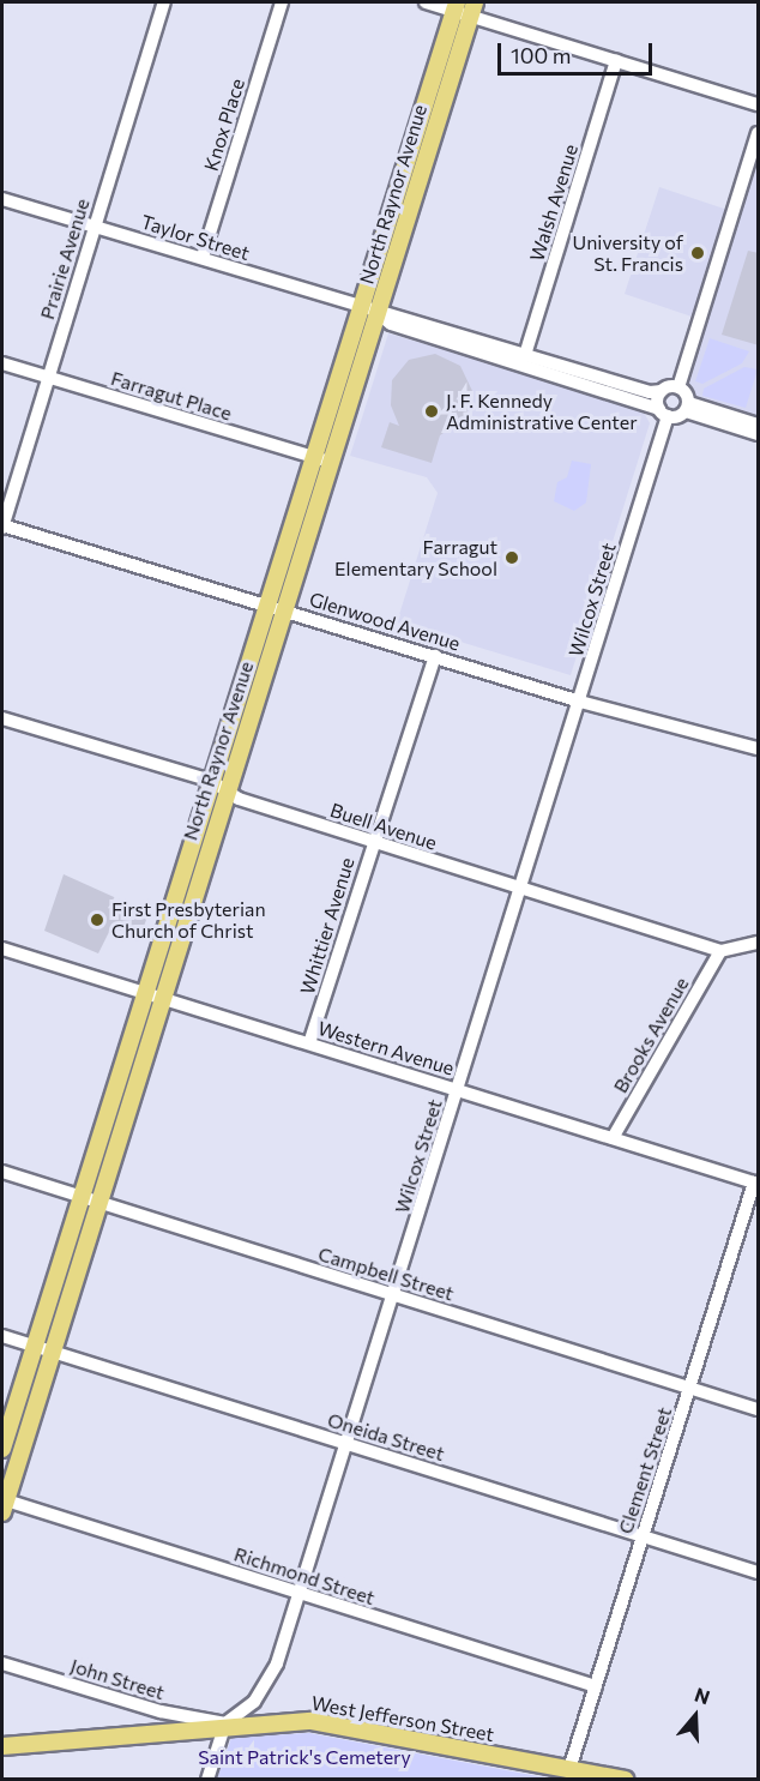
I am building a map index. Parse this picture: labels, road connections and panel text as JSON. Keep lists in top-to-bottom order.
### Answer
{
  "streets": {
    "main road": ["North Raynor Avenue", "West Jefferson Street"],
    "street": [
      "Knox Place",
      "Walsh Avenue",
      "Taylor Street",
      "Prairie Avenue",
      "Farragut Place",
      "Wilcox Street",
      "Glenwood Avenue",
      "Buell Avenue",
      "Whittier Avenue",
      "Brooks Avenue",
      "Western Avenue",
      "Campbell Street",
      "Oneida Street",
      "Clement Street",
      "Richmond Street",
      "John Street"
    ]
  },
  "crossings": [
    ["Knox Place", "Taylor Street"],
    ["North Raynor Avenue", "Taylor Street"],
    ["North Raynor Avenue", "Farragut Place"],
    ["North Raynor Avenue", "Glenwood Avenue"],
    ["North Raynor Avenue", "Buell Avenue"],
    ["North Raynor Avenue", "Western Avenue"],
    ["North Raynor Avenue", "Campbell Street"],
    ["North Raynor Avenue", "Oneida Street"],
    ["North Raynor Avenue", "Richmond Street"],
    ["Walsh Avenue", "Taylor Street"],
    ["Taylor Street", "Prairie Avenue"],
    ["Taylor Street", "Wilcox Street"],
    ["Prairie Avenue", "Farragut Place"],
    ["Prairie Avenue", "Glenwood Avenue"],
    ["Wilcox Street", "Glenwood Avenue"],
    ["Wilcox Street", "Buell Avenue"],
    ["Wilcox Street", "Western Avenue"],
    ["Wilcox Street", "Campbell Street"],
    ["Wilcox Street", "Oneida Street"],
    ["Wilcox Street", "Richmond Street"],
    ["Wilcox Street", "John Street"],
    ["Wilcox Street", "West Jefferson Street"],
    ["Glenwood Avenue", "Whittier Avenue"],
    ["Buell Avenue", "Whittier Avenue"],
    ["Buell Avenue", "Brooks Avenue"],
    ["Whittier Avenue", "Western Avenue"],
    ["Brooks Avenue", "Western Avenue"],
    ["Western Avenue", "Clement Street"],
    ["Campbell Street", "Clement Street"],
    ["Oneida Street", "Clement Street"],
    ["Clement Street", "Richmond Street"],
    ["Clement Street", "West Jefferson Street"],
    ["John Street", "West Jefferson Street"]
  ],
  "parks": ["Saint Patrick's Cemetery"],
  "places": [
    "University of St. Francis",
    "J. F. Kennedy Administrative Center",
    "Farragut Elementary School",
    "First Presbyterian Church of Christ"
  ],
  "scale_bar": "100 m",
  "north": "top"
}
